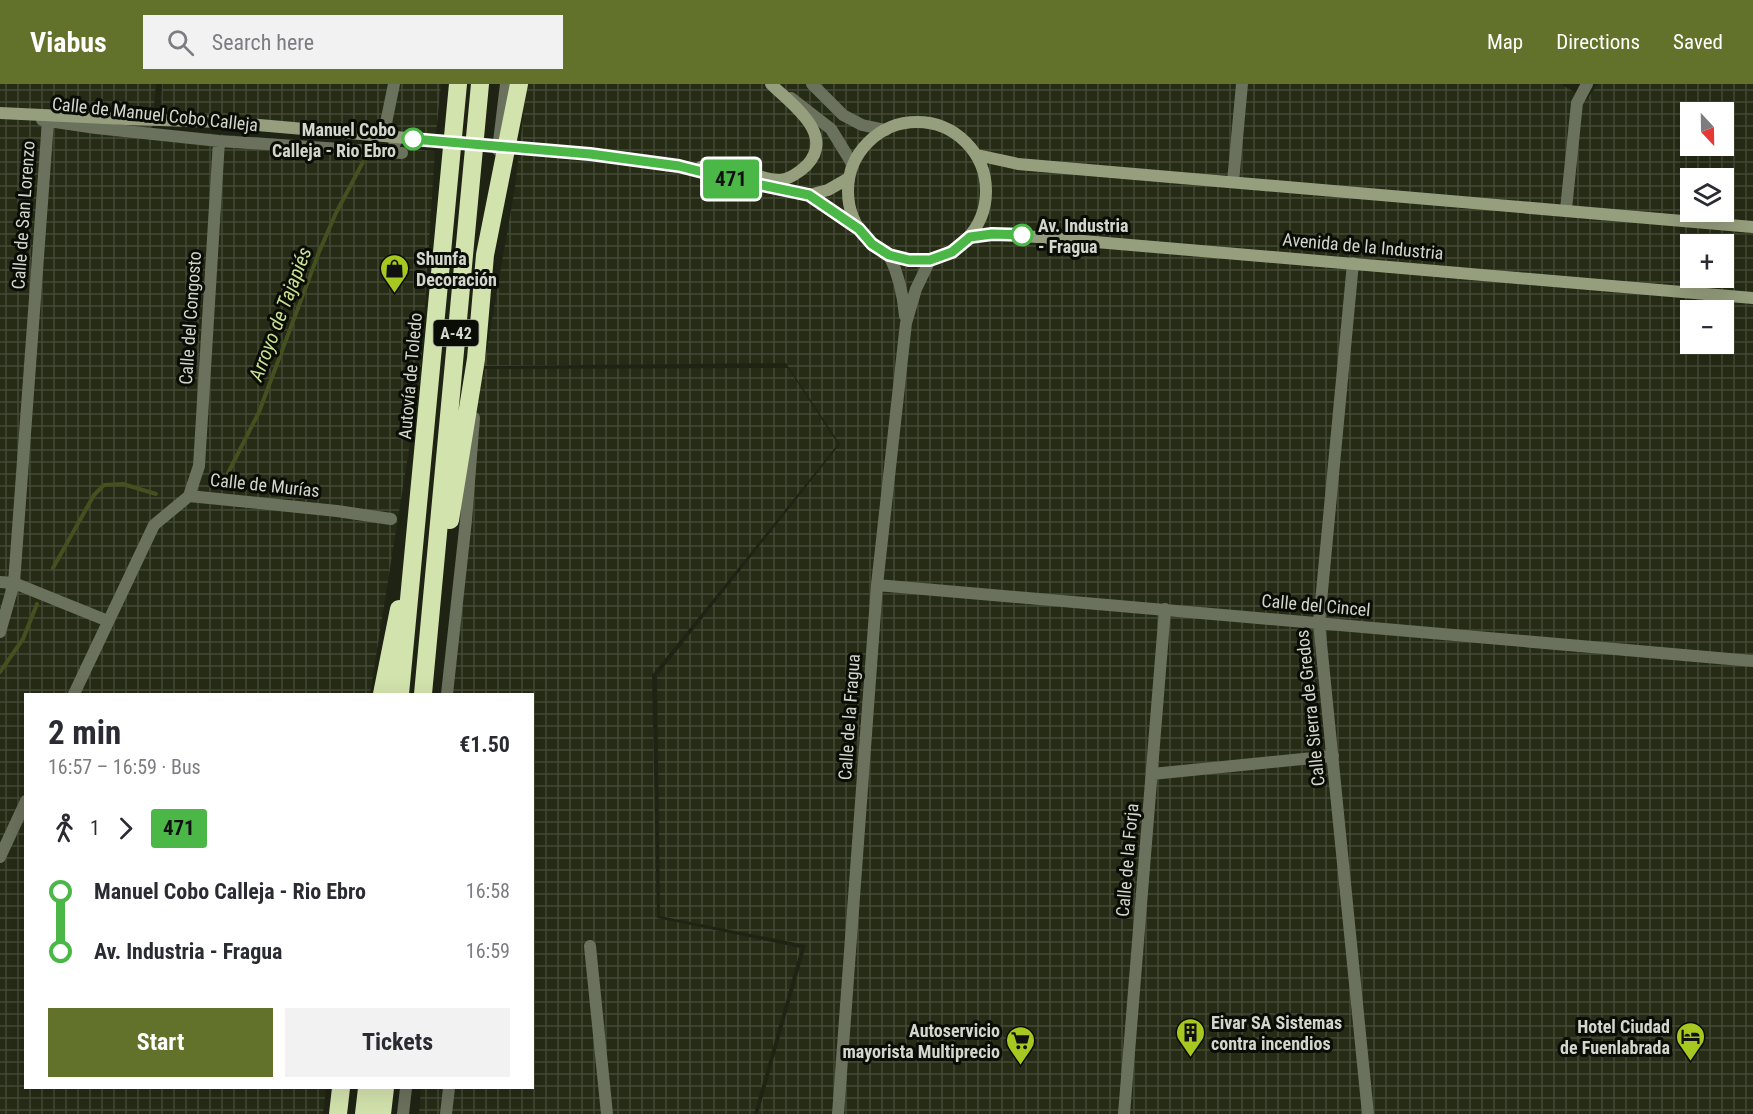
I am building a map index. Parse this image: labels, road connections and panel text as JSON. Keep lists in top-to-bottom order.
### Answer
{
  "streets": {
    "highway": ["A-42", "Autovía de Toledo"],
    "street": [
      "Calle de Manuel Cobo Calleja",
      "Calle de San Lorenzo",
      "Avenida de la Industria",
      "Calle del Congosto",
      "Calle de Murías",
      "Calle del Cincel",
      "Calle Sierra de Gredos",
      "Calle de la Fragua",
      "Calle de la Forja"
    ]
  },
  "crossings": [
    ["Calle de Manuel Cobo Calleja", "Calle de San Lorenzo"],
    ["Calle de Manuel Cobo Calleja", "Avenida de la Industria"],
    ["Calle de Manuel Cobo Calleja", "Calle del Congosto"],
    ["Calle de Manuel Cobo Calleja", "Calle de la Fragua"],
    ["Avenida de la Industria", "Calle Sierra de Gredos"],
    ["Avenida de la Industria", "Calle de la Fragua"],
    ["Calle del Congosto", "Calle de Murías"],
    ["A-42", "Autovía de Toledo"],
    ["Calle del Cincel", "Calle Sierra de Gredos"],
    ["Calle del Cincel", "Calle de la Fragua"],
    ["Calle del Cincel", "Calle de la Forja"]
  ],
  "water": ["Arroyo de Tajapiés"],
  "places": {
    "other": ["Manuel Cobo Calleja - Rio Ebro", "Av. Industria - Fragua"],
    "shop": ["Shunfa Decoración"],
    "building": ["Eivar SA Sistemas contra incendios"],
    "hotel": ["Hotel Ciudad de Fuenlabrada"],
    "supermarket": ["Autoservicio mayorista Multiprecio"]
  },
  "lines": ["bus line 471"],
  "north": "bottom",
  "page": {
    "header": "Viabus",
    "search": "Search here",
    "nav": ["Map", "Directions", "Saved"],
    "on_map": "471",
    "map_buttons": ["+", "−"],
    "heading": ["2 min", "16:57 – 16:59 · Bus", "€1.50"],
    "legs": ["1", "471"],
    "list": [
      {
        "name": "Manuel Cobo Calleja - Rio Ebro",
        "value": "16:58"
      },
      {
        "name": "Av. Industria - Fragua",
        "value": "16:59"
      }
    ],
    "buttons": ["Start", "Tickets"]
  }
}
